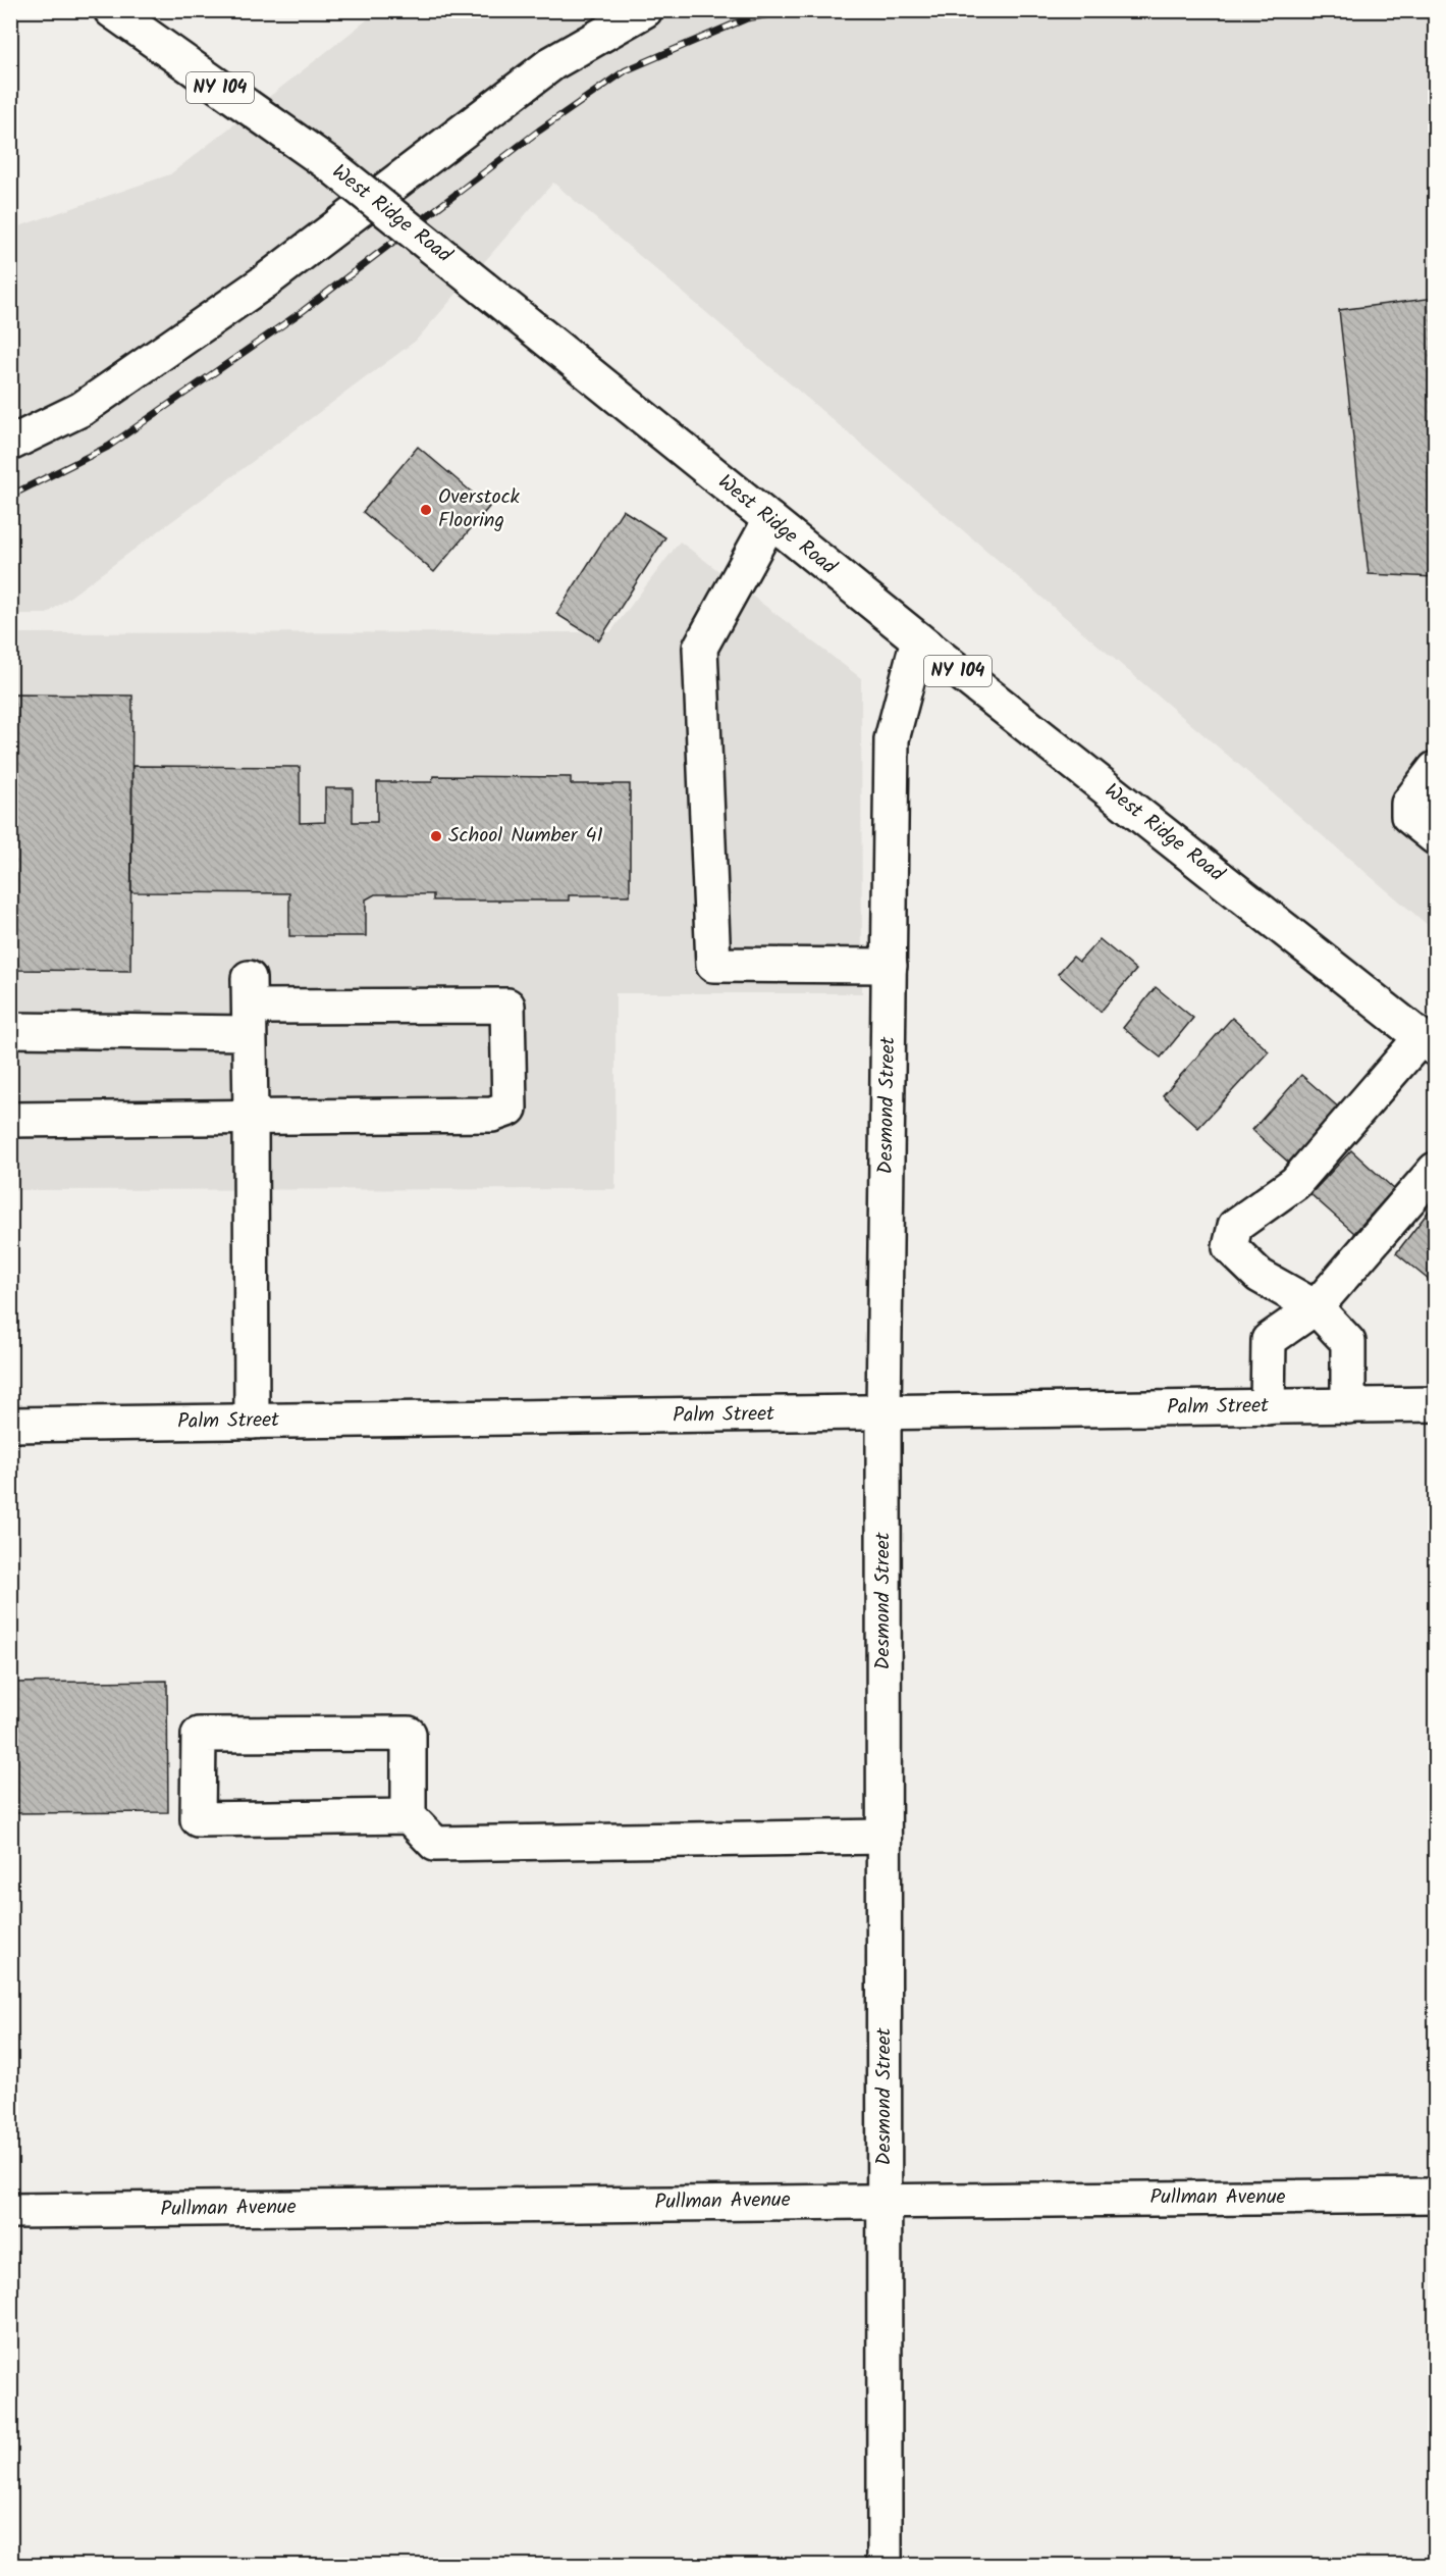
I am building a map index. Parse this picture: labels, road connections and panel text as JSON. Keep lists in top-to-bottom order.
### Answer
{
  "streets": {
    "main road": [
      "NY 104",
      "West Ridge Road",
      "Desmond Street",
      "Palm Street",
      "Pullman Avenue"
    ]
  },
  "crossings": [
    ["West Ridge Road", "Desmond Street"],
    ["Desmond Street", "Palm Street"],
    ["Desmond Street", "Pullman Avenue"]
  ],
  "places": ["Overstock Flooring", "School Number 41"]
}
